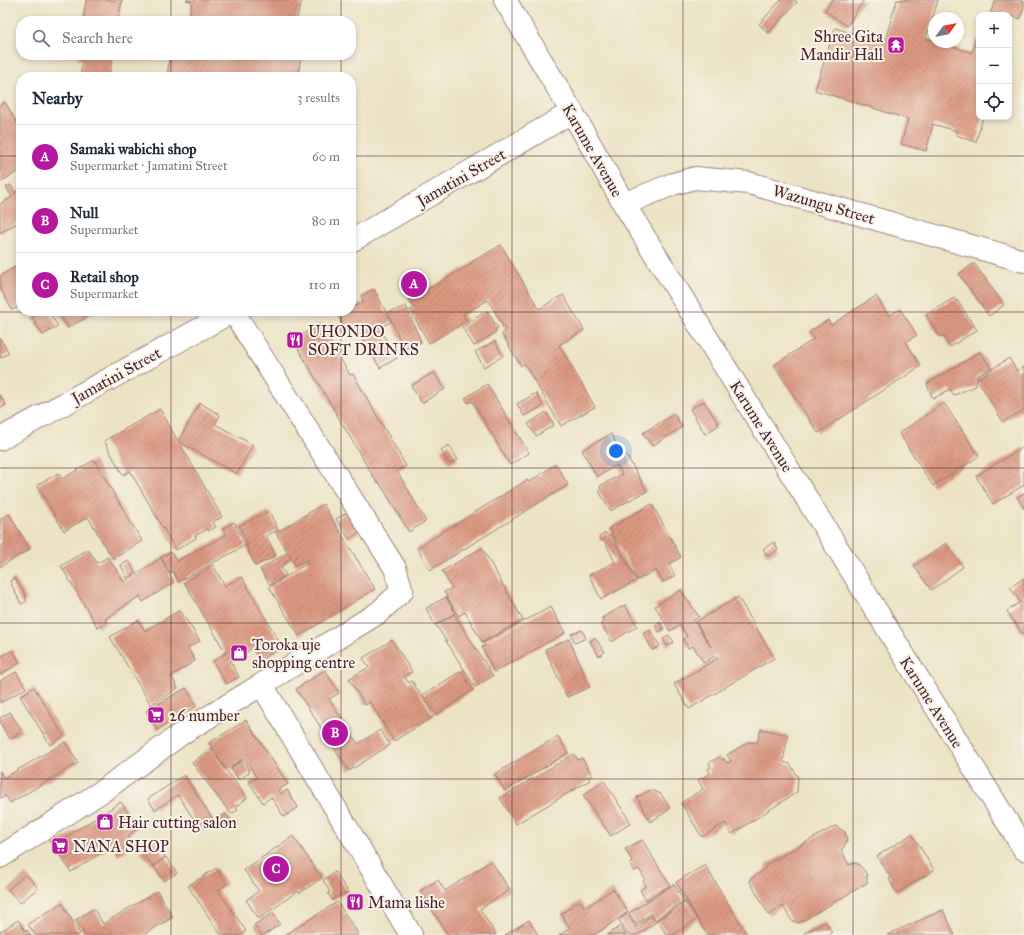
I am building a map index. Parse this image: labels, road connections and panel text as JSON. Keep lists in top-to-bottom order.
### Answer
{
  "streets": {
    "street": ["Karume Avenue", "Jamatini Street", "Wazungu Street"]
  },
  "crossings": [
    ["Karume Avenue", "Jamatini Street"],
    ["Karume Avenue", "Wazungu Street"]
  ],
  "places": {
    "temple": ["Shree Gita Mandir Hall"],
    "restaurant": ["UHONDO SOFT DRINKS", "Mama lishe"],
    "shop": ["Toroka uje shopping centre", "Hair cutting salon"],
    "supermarket": ["26 number", "NANA SHOP"]
  },
  "north": "top right",
  "page": {
    "map_buttons": ["+", "−"],
    "search": "Search here",
    "heading": ["Nearby", "3 results"],
    "list": [
      {
        "mark": "A",
        "name": "Samaki wabichi shop",
        "note": "Supermarket · Jamatini Street",
        "value": "60 m"
      },
      {
        "mark": "B",
        "name": "Null",
        "note": "Supermarket",
        "value": "80 m"
      },
      {
        "mark": "C",
        "name": "Retail shop",
        "note": "Supermarket",
        "value": "110 m"
      }
    ],
    "pins": ["A", "B", "C"]
  }
}
